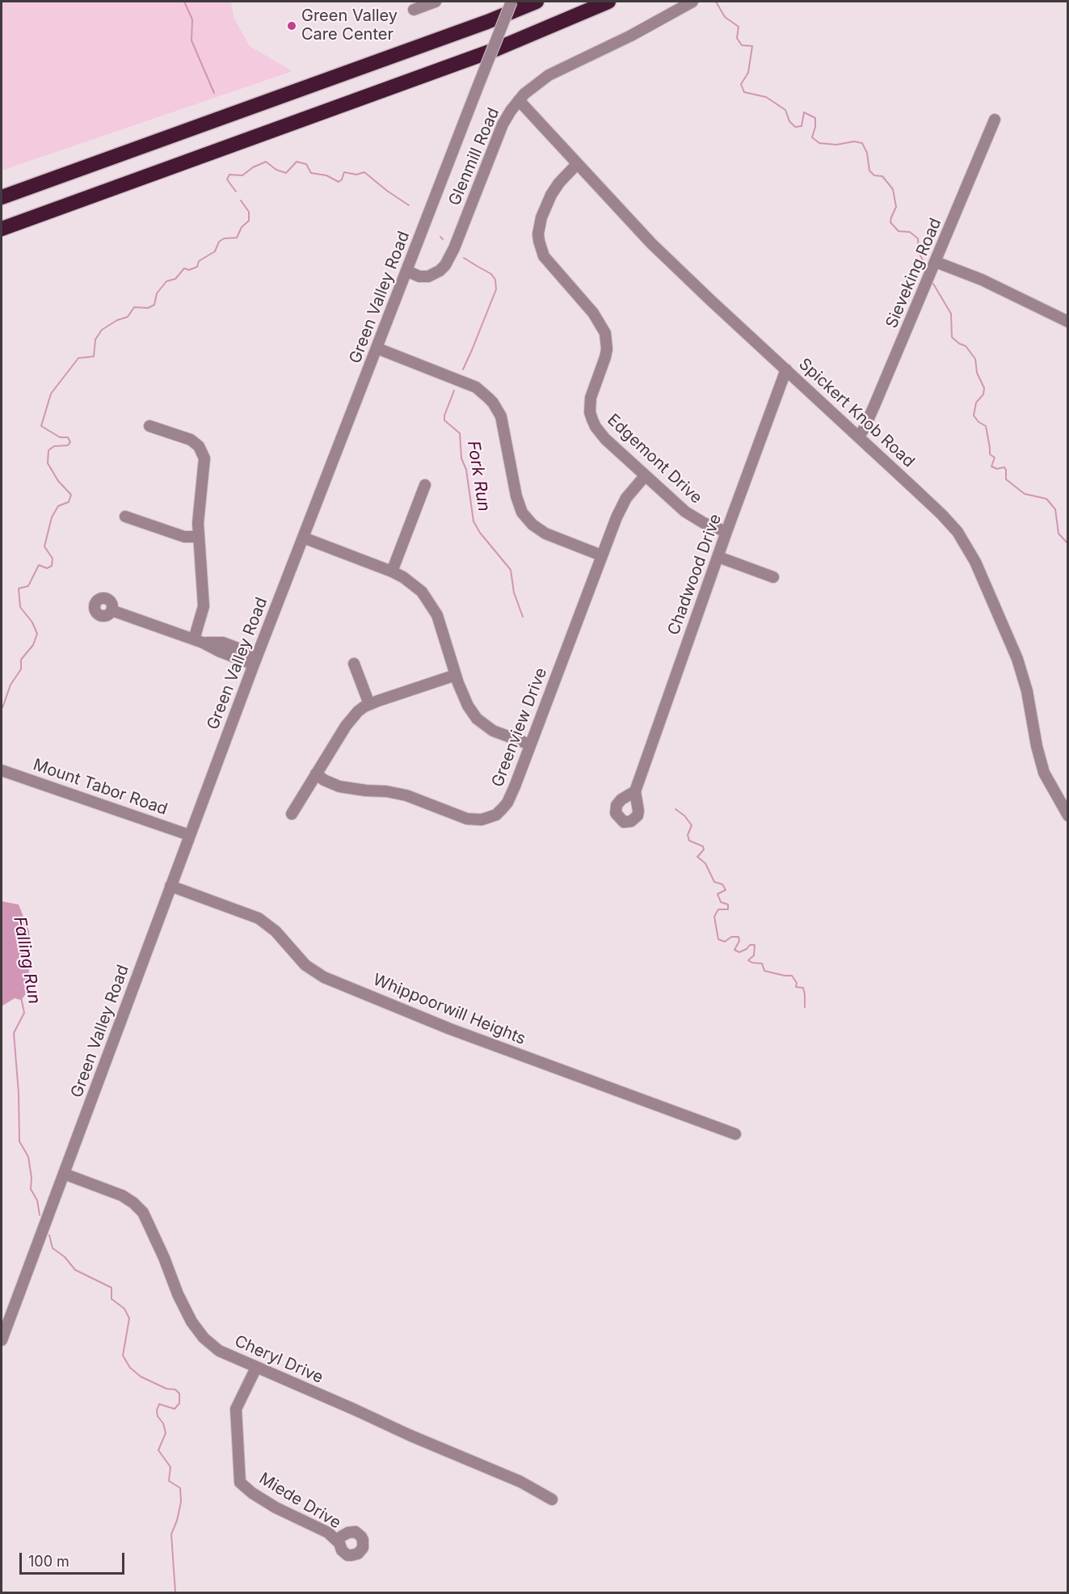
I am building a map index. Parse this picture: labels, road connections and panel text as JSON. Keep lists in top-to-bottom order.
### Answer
{
  "streets": {
    "street": [
      "Glenmill Road",
      "Sieveking Road",
      "Green Valley Road",
      "Spickert Knob Road",
      "Edgemont Drive",
      "Chadwood Drive",
      "Greenview Drive",
      "Mount Tabor Road",
      "Whippoorwill Heights",
      "Cheryl Drive",
      "Miede Drive"
    ]
  },
  "crossings": [
    ["Glenmill Road", "Green Valley Road"],
    ["Glenmill Road", "Spickert Knob Road"],
    ["Sieveking Road", "Spickert Knob Road"],
    ["Green Valley Road", "Mount Tabor Road"],
    ["Green Valley Road", "Whippoorwill Heights"],
    ["Green Valley Road", "Cheryl Drive"],
    ["Spickert Knob Road", "Edgemont Drive"],
    ["Spickert Knob Road", "Chadwood Drive"],
    ["Edgemont Drive", "Chadwood Drive"],
    ["Edgemont Drive", "Greenview Drive"],
    ["Cheryl Drive", "Miede Drive"]
  ],
  "water": ["Fork Run", "Falling Run"],
  "places": ["Green Valley Care Center"],
  "scale_bar": "100 m"
}
